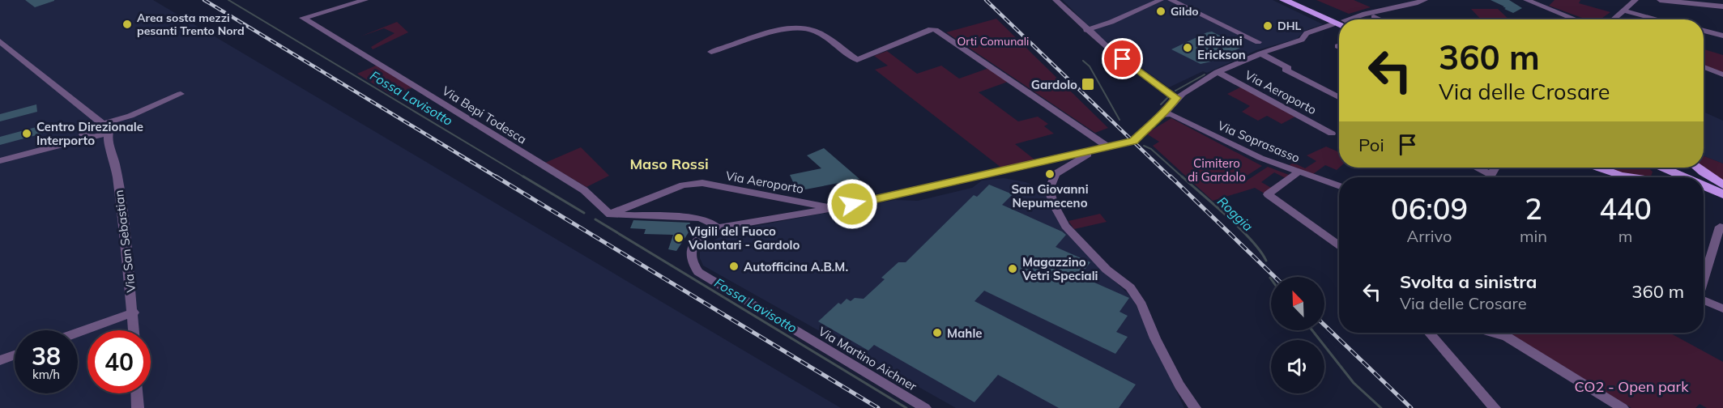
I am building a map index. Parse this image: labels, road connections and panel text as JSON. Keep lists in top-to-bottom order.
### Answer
{
  "streets": {
    "street": [
      "Via Aeroporto",
      "Via Bepi Todesca",
      "Via Soprasasso",
      "Via San Sebastian",
      "Via Martino Aichner"
    ]
  },
  "crossings": [
    ["Via Aeroporto", "Via Bepi Todesca"],
    ["Via Aeroporto", "Via Soprasasso"],
    ["Via Aeroporto", "Via Martino Aichner"]
  ],
  "districts": ["Maso Rossi"],
  "water": ["Fossa Lavisotto", "Roggia"],
  "parks": ["Orti Comunali", "Cimitero di Gardolo", "CO2 - Open park"],
  "places": {
    "other": [
      "Gildo",
      "Area sosta mezzi pesanti Trento Nord",
      "DHL",
      "Edizioni Erickson",
      "Centro Direzionale Interporto",
      "San Giovanni Nepumeceno",
      "Vigili del Fuoco Volontari - Gardolo",
      "Autofficina A.B.M.",
      "Magazzino Vetri Speciali",
      "Mahle"
    ],
    "transit": ["Gardolo"]
  },
  "north": "top left",
  "page": {
    "turn": ["360 m", "Via delle Crosare"],
    "then": "Poi",
    "eta": [
      "06:09",
      "Arrivo",
      "2",
      "min",
      "440",
      "m"
    ],
    "list": [
      {
        "name": "Svolta a sinistra",
        "note": "Via delle Crosare",
        "value": "360 m"
      }
    ],
    "speed": "38 km/h",
    "limit": "40"
  }
}
